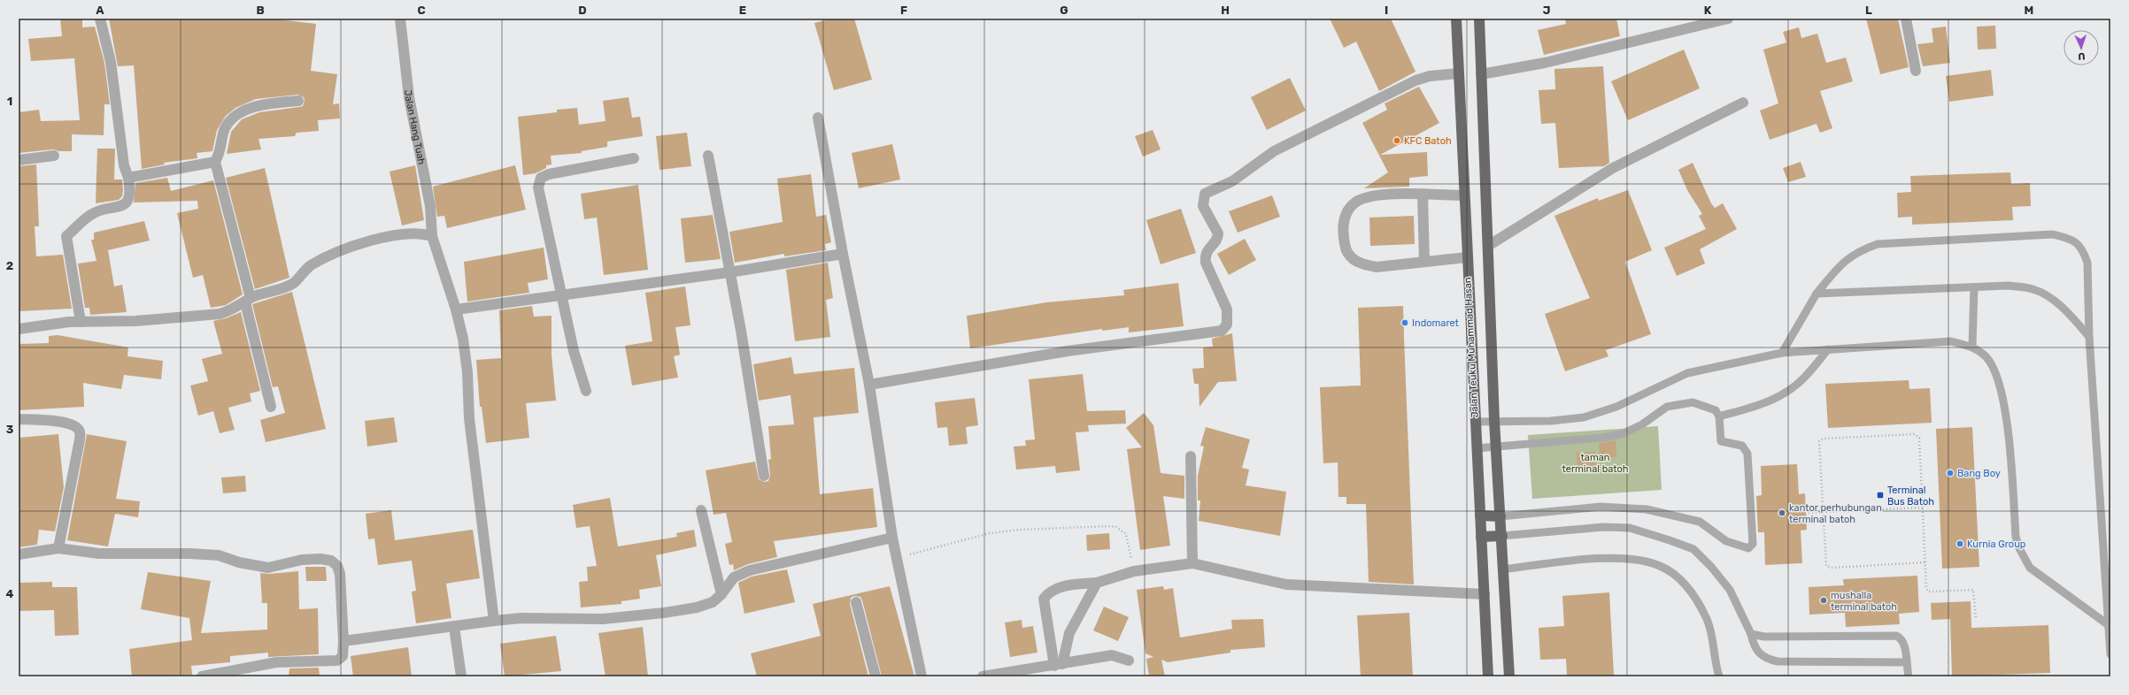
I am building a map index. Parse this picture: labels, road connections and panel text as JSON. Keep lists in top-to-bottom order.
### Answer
{
  "streets": {
    "highway": ["Jalan Teuku Muhammad Hasan"],
    "street": ["Jalan Hang Tuah"]
  },
  "parks": ["taman terminal batoh"],
  "places": {
    "other": [
      "KFC Batoh",
      "Indomaret",
      "Bang Boy",
      "kantor perhubungan terminal batoh",
      "Kurnia Group",
      "mushalla terminal batoh"
    ],
    "transit": ["Terminal Bus Batoh"]
  },
  "north": "bottom",
  "grid": {
    "columns": [
      "A",
      "B",
      "C",
      "D",
      "E",
      "F",
      "G",
      "H",
      "I",
      "J",
      "K",
      "L",
      "M"
    ],
    "rows": [
      "1",
      "2",
      "3",
      "4"
    ]
  }
}
